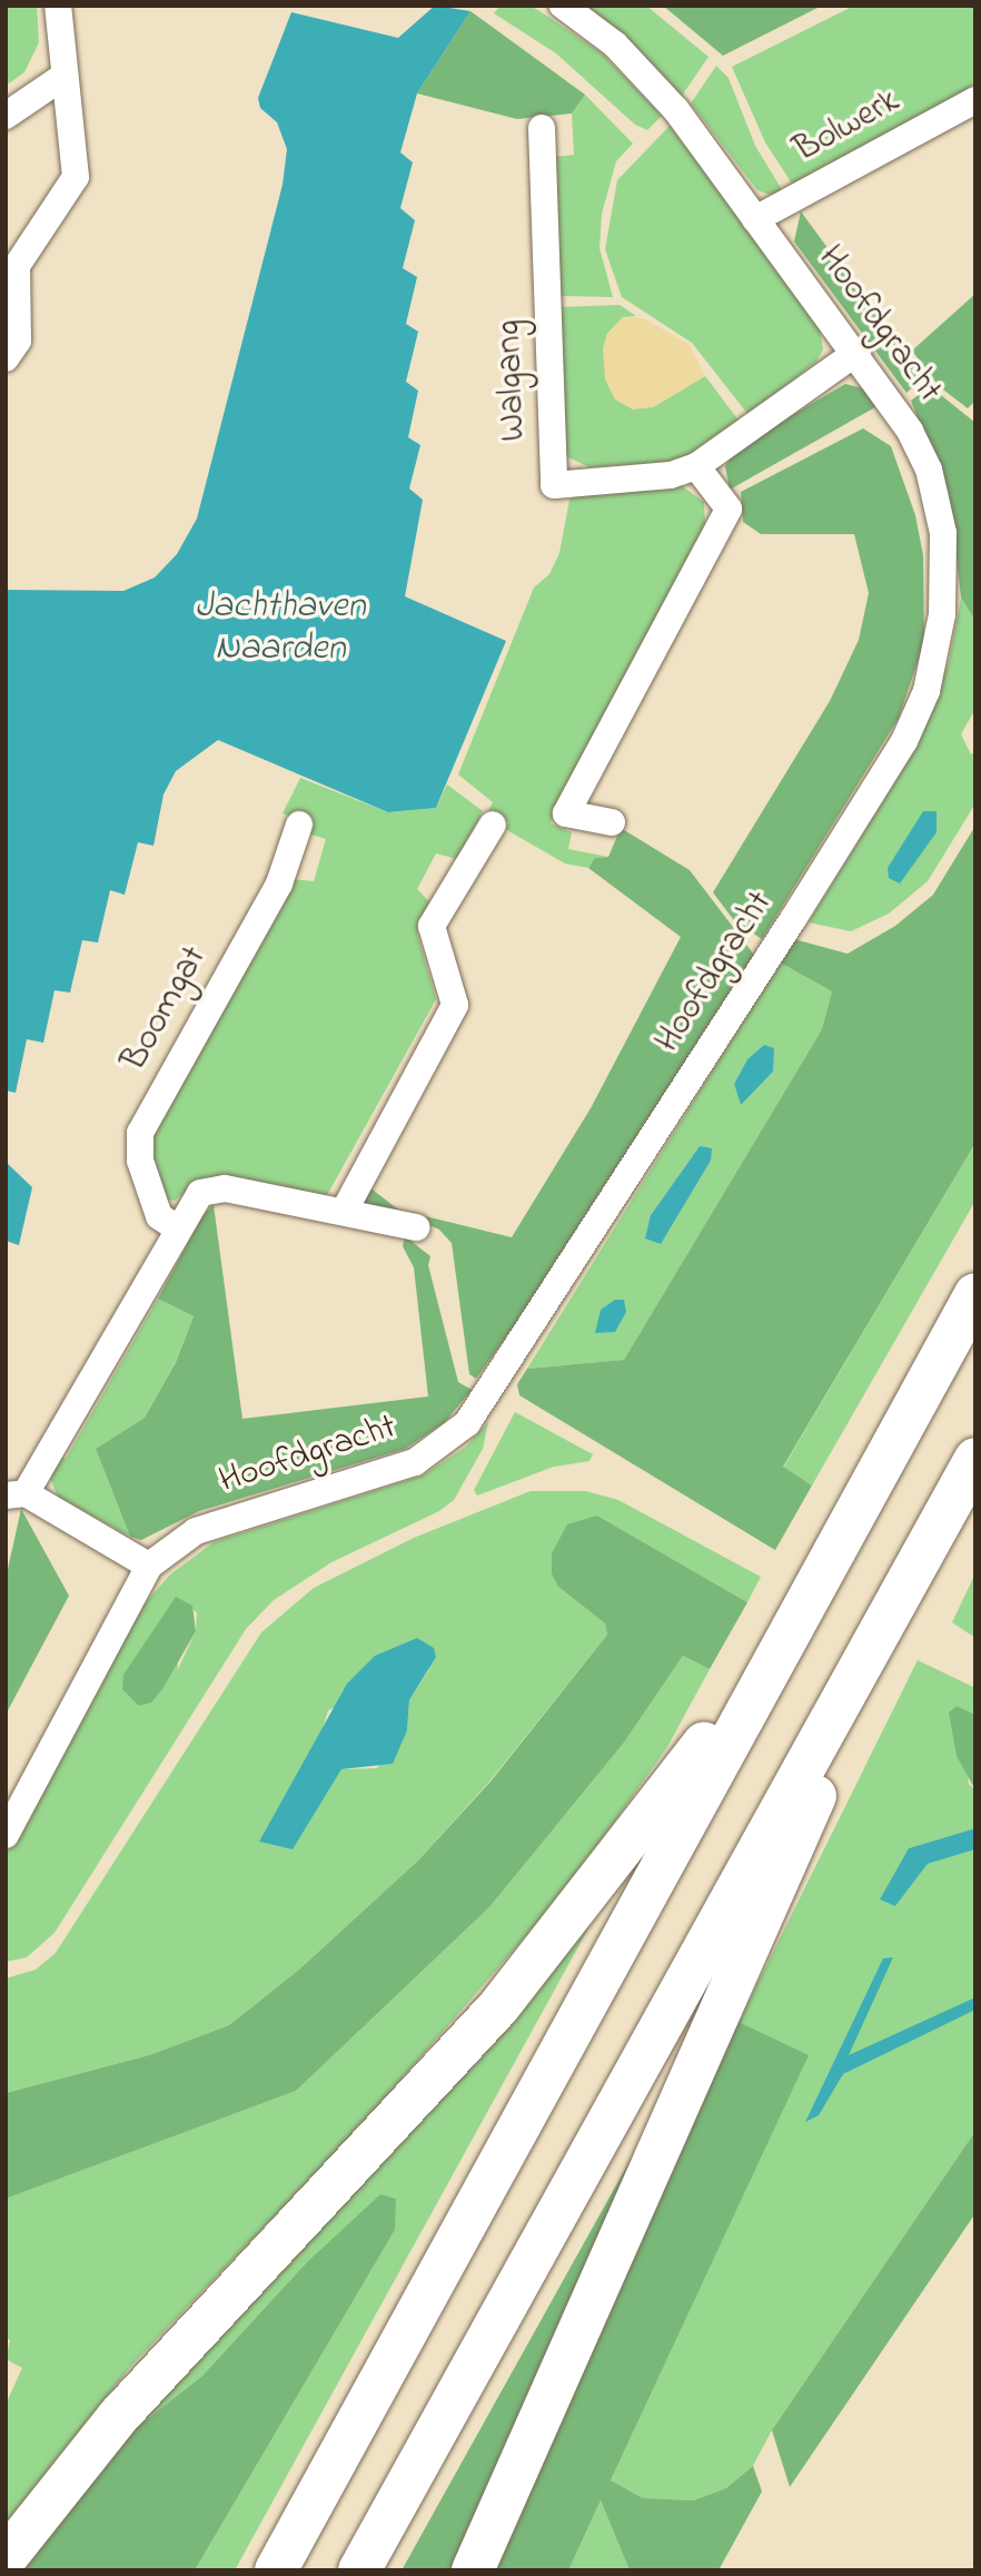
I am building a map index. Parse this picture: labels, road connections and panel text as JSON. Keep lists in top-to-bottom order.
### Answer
{
  "streets": {
    "street": [
      "Bolwerk",
      "Hoofdgracht",
      "Walgang",
      "Boomgat"
    ]
  },
  "crossings": [
    ["Bolwerk", "Hoofdgracht"],
    ["Hoofdgracht", "Walgang"]
  ],
  "water": ["Jachthaven Naarden"]
}
